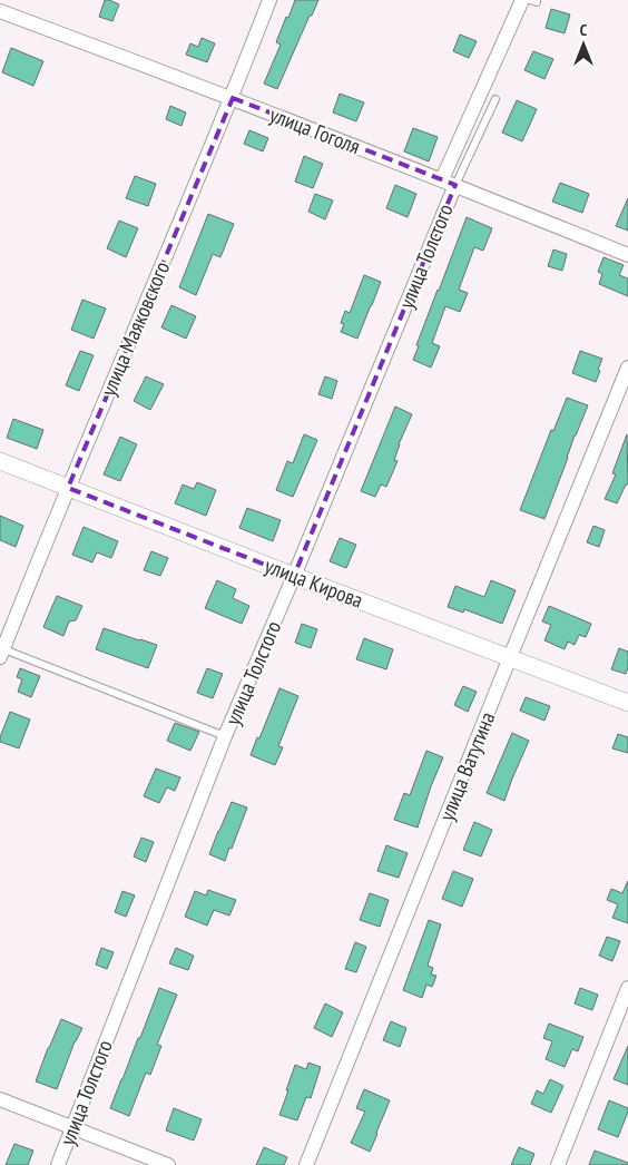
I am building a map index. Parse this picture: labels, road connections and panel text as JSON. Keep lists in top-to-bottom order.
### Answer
{
  "streets": {
    "street": [
      "улица Гоголя",
      "улица Толстого",
      "улица Маяковского",
      "улица Кирова",
      "улица Ватутина"
    ]
  },
  "crossings": [
    ["улица Гоголя", "улица Толстого"],
    ["улица Гоголя", "улица Маяковского"],
    ["улица Толстого", "улица Кирова"],
    ["улица Маяковского", "улица Кирова"],
    ["улица Кирова", "улица Ватутина"]
  ],
  "north": "top"
}
